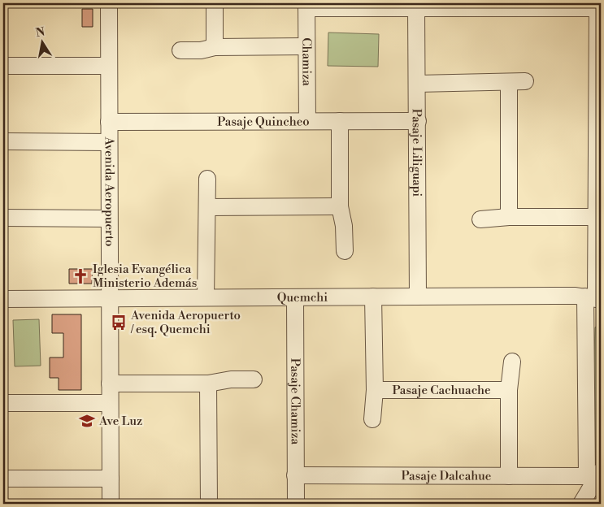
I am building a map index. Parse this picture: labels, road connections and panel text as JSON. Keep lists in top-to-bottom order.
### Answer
{
  "streets": {
    "street": [
      "Chamiza",
      "Pasaje Quincheo",
      "Pasaje Liliguapi",
      "Avenida Aeropuerto",
      "Quemchi",
      "Pasaje Cachuache",
      "Pasaje Chamiza",
      "Pasaje Dalcahue"
    ]
  },
  "crossings": [
    ["Chamiza", "Pasaje Quincheo"],
    ["Pasaje Quincheo", "Pasaje Liliguapi"],
    ["Pasaje Quincheo", "Avenida Aeropuerto"],
    ["Pasaje Liliguapi", "Quemchi"],
    ["Avenida Aeropuerto", "Quemchi"],
    ["Quemchi", "Pasaje Cachuache"],
    ["Quemchi", "Pasaje Chamiza"],
    ["Pasaje Cachuache", "Pasaje Dalcahue"],
    ["Pasaje Chamiza", "Pasaje Dalcahue"]
  ],
  "places": {
    "church": ["Iglesia Evangélica Ministerio Además"],
    "bus stop": ["Avenida Aeropuerto / esq. Quemchi"],
    "school or university": ["Ave Luz"]
  },
  "north": "top"
}
